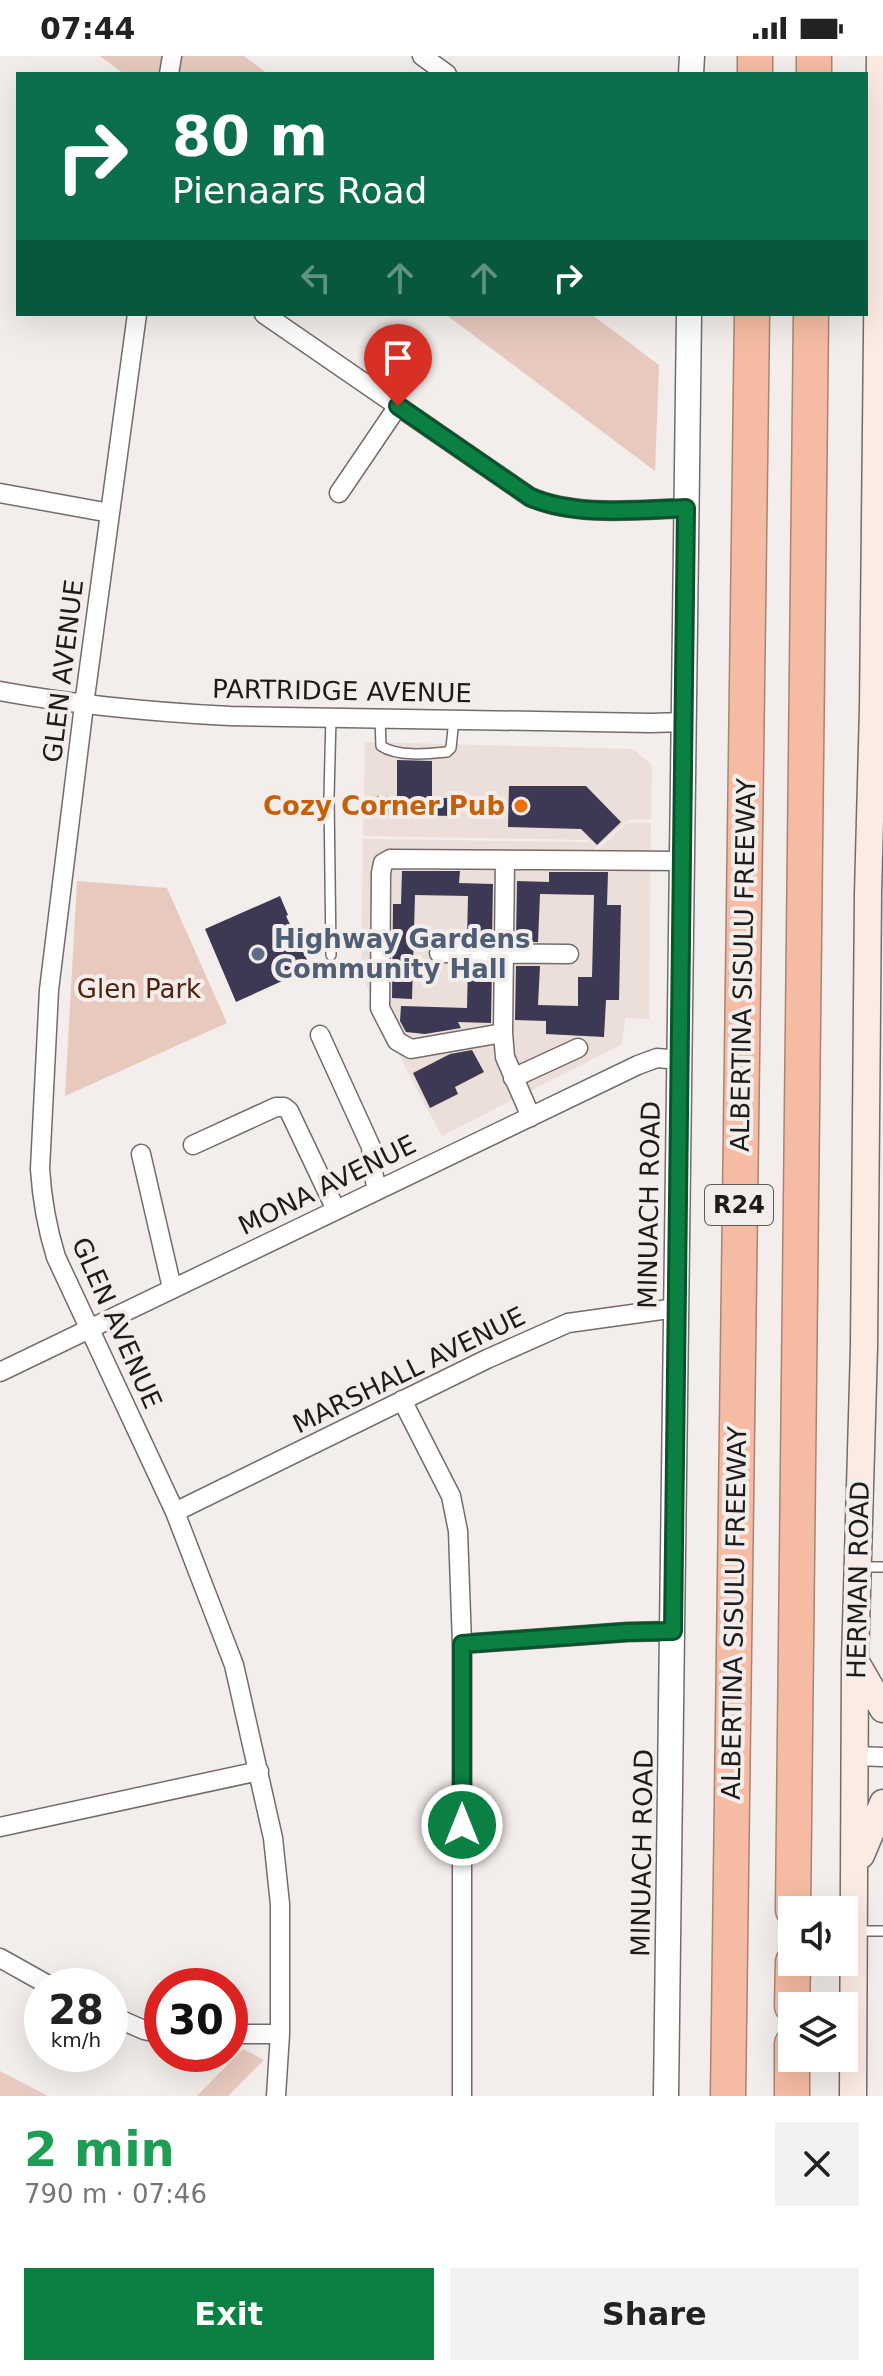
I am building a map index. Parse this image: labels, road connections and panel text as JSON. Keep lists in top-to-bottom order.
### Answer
{
  "streets": {
    "highway": ["ALBERTINA SISULU FREEWAY", "R24"],
    "main road": ["HERMAN ROAD"],
    "street": [
      "GLEN AVENUE",
      "PARTRIDGE AVENUE",
      "MONA AVENUE",
      "MINUACH ROAD",
      "MARSHALL AVENUE"
    ]
  },
  "crossings": [
    ["GLEN AVENUE", "PARTRIDGE AVENUE"],
    ["GLEN AVENUE", "MONA AVENUE"],
    ["GLEN AVENUE", "MARSHALL AVENUE"],
    ["PARTRIDGE AVENUE", "MINUACH ROAD"],
    ["MONA AVENUE", "MINUACH ROAD"],
    ["MINUACH ROAD", "MARSHALL AVENUE"]
  ],
  "parks": ["Glen Park"],
  "places": ["Cozy Corner Pub", "Highway Gardens Community Hall"],
  "page": {
    "status": "07:44",
    "turn": ["80 m", "Pienaars Road"],
    "speed": "28 km/h",
    "limit": "30",
    "heading": ["2 min", "790 m · 07:46"],
    "buttons": ["Exit", "Share"]
  }
}
